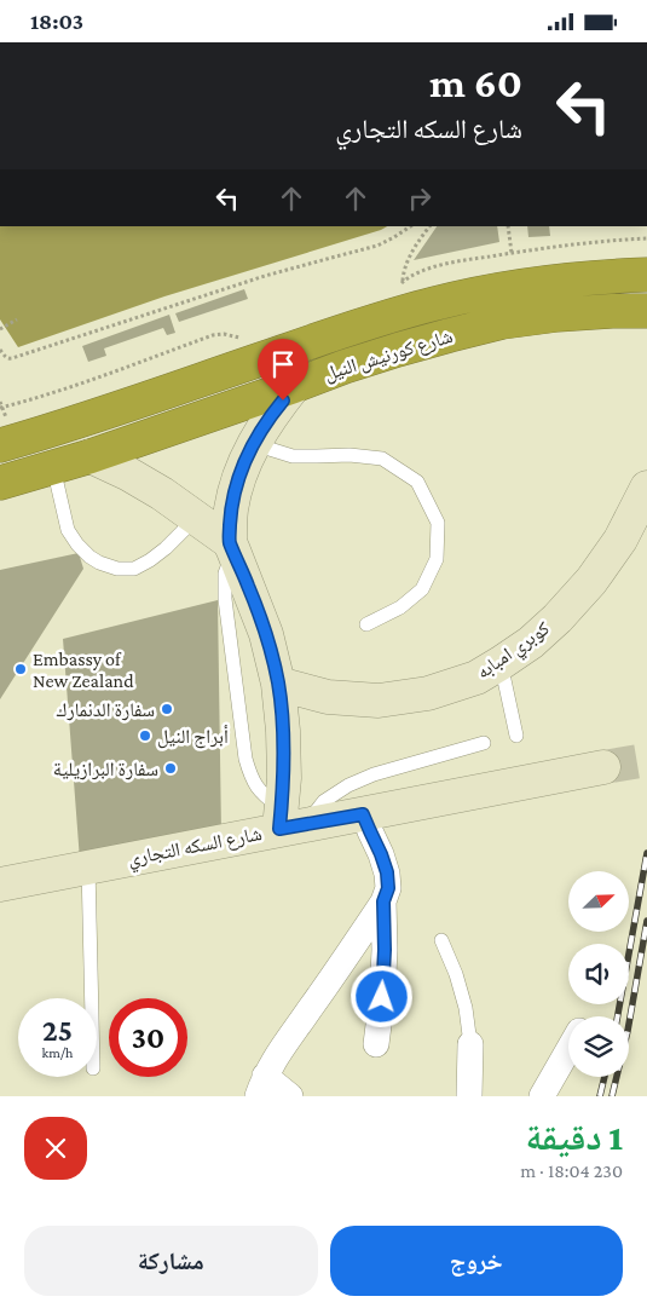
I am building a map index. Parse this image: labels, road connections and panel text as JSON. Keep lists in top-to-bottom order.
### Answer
{
  "streets": {
    "highway": ["شارع كورنيش النيل"],
    "street": ["كوبري امبابه", "شارع السكه التجاري"]
  },
  "places": [
    "Embassy of New Zealand",
    "سفارة الدنمارك",
    "أبراج النيل",
    "سفارة البرازيلية"
  ],
  "north": "top right",
  "page": {
    "status": "18:03",
    "turn": ["60 m", "شارع السكه التجاري"],
    "speed": "25 km/h",
    "limit": "30",
    "heading": ["1 دقيقة", "230 m · 18:04"],
    "buttons": ["خروج", "مشاركة"]
  }
}
